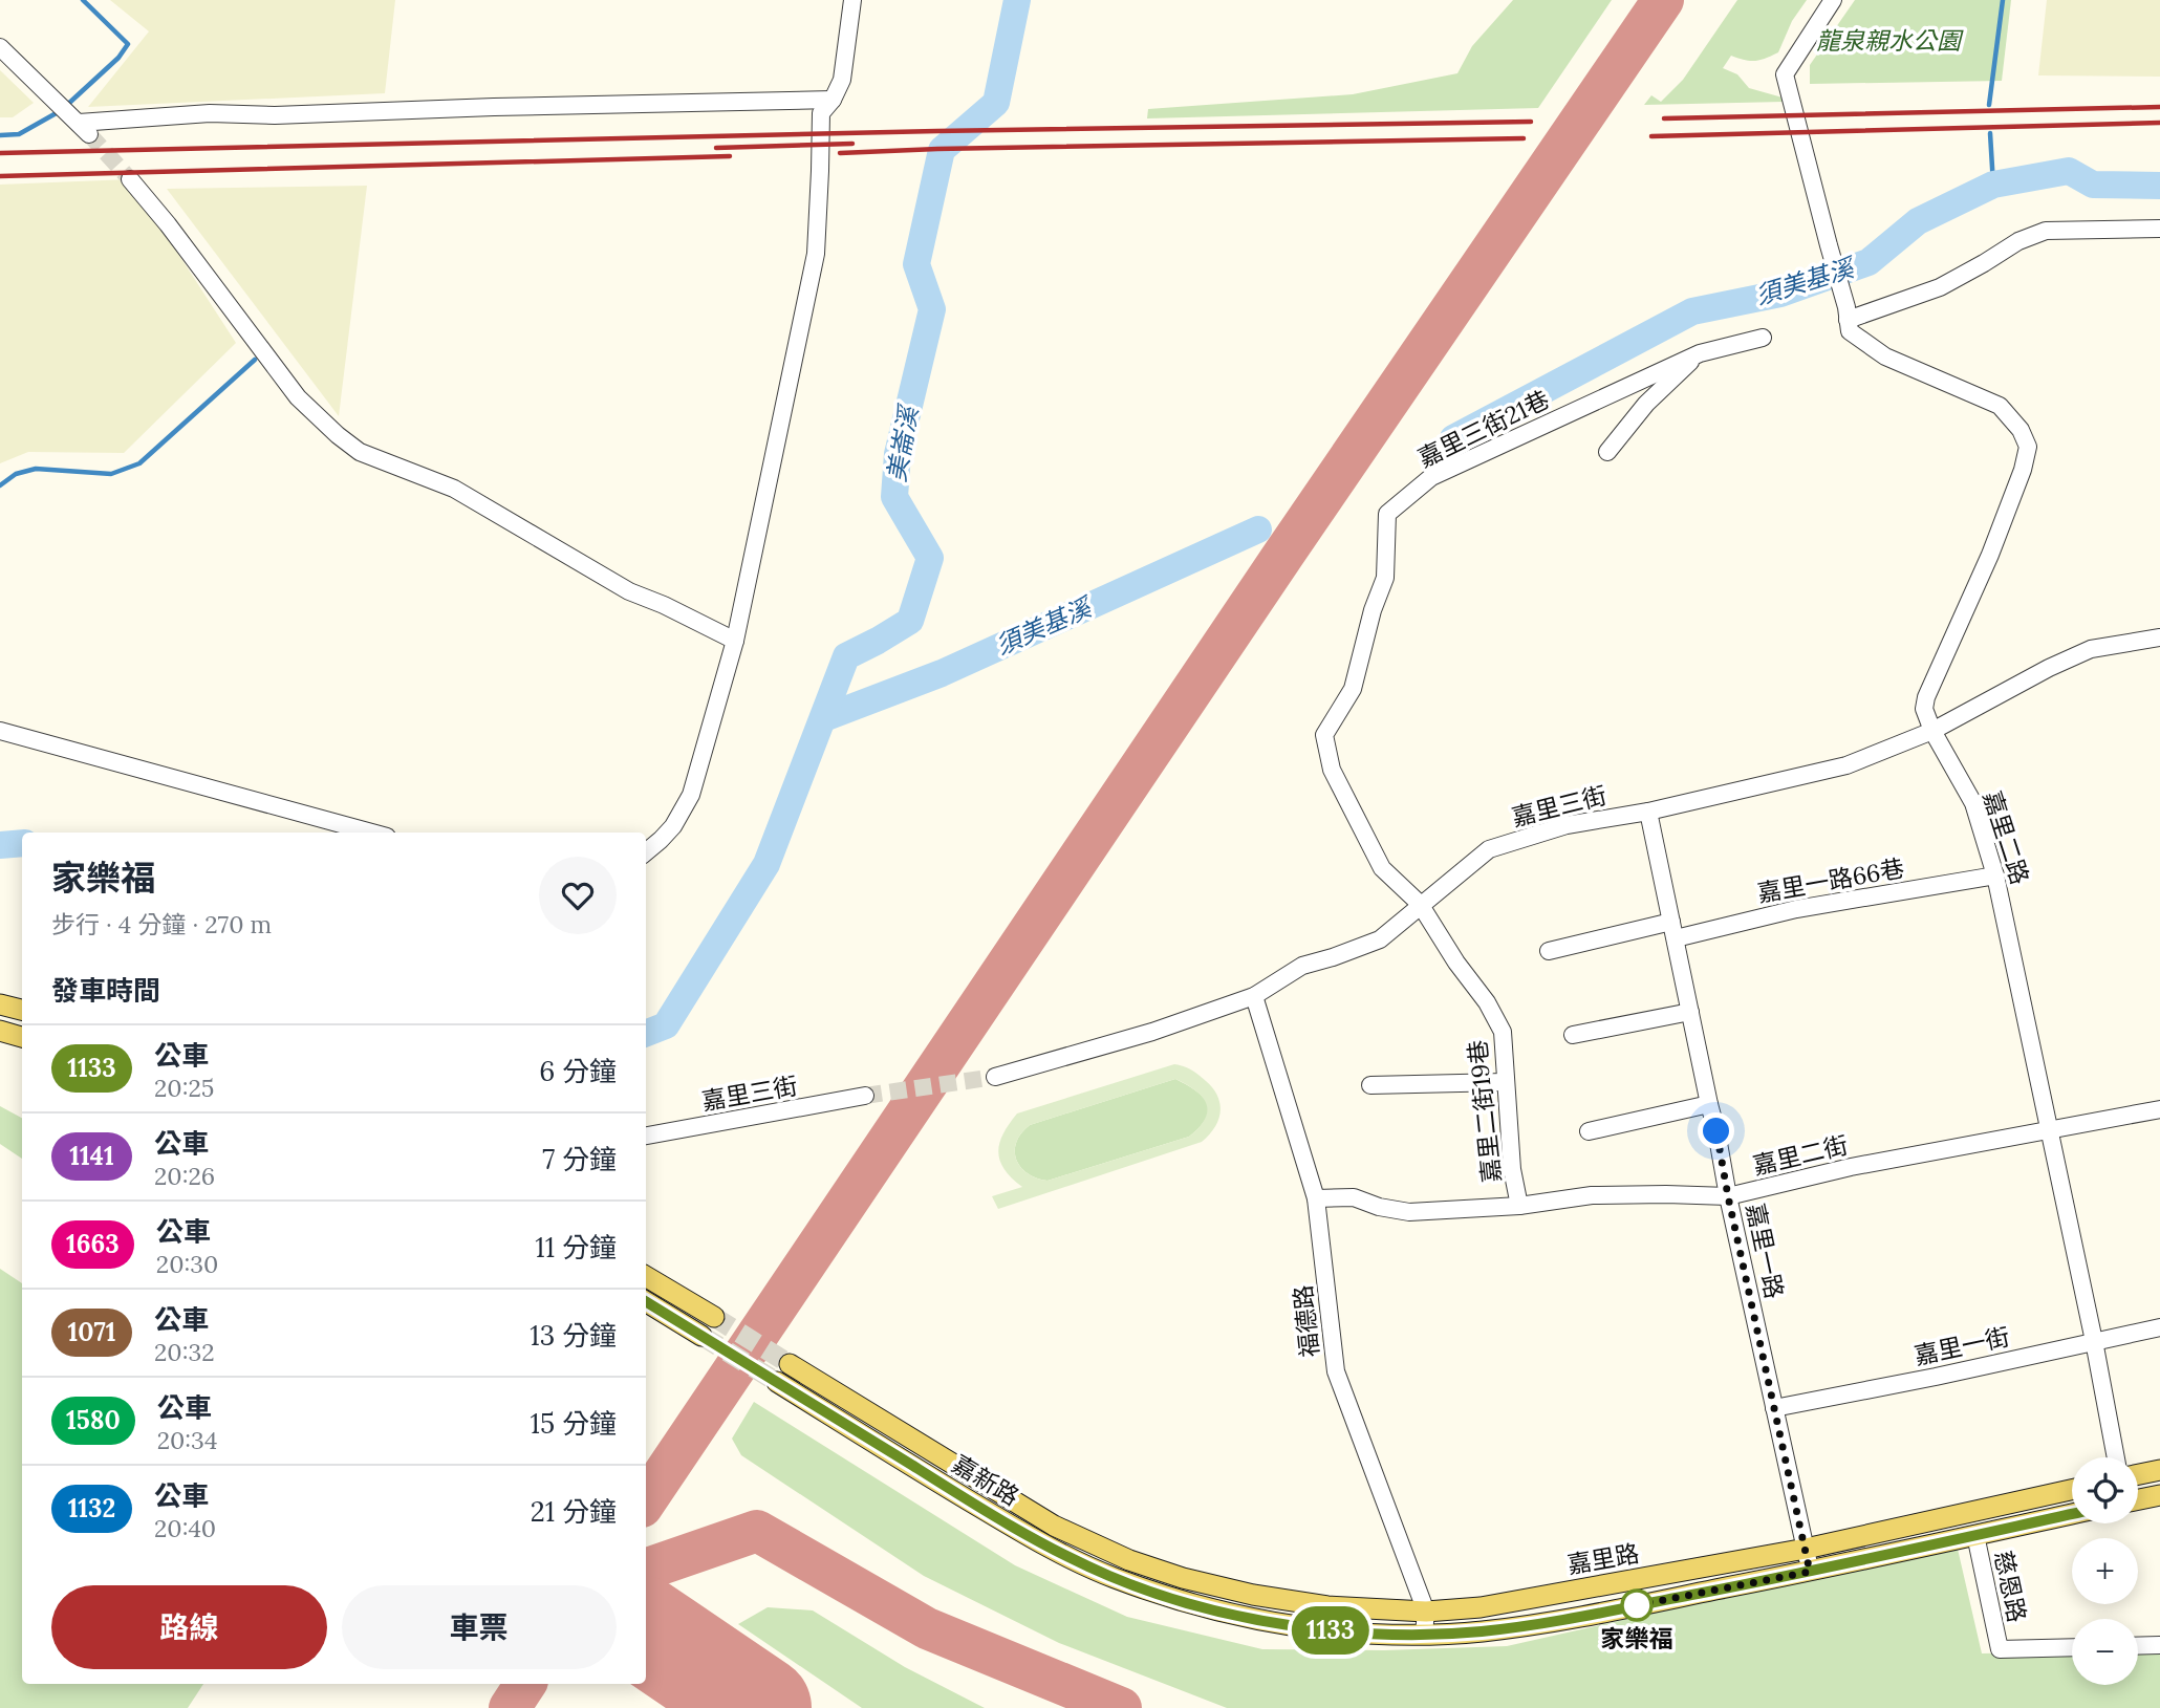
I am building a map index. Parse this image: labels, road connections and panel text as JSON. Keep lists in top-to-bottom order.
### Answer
{
  "streets": {
    "main road": ["嘉新路", "嘉里路"],
    "street": [
      "嘉里三街21巷",
      "嘉里三街",
      "嘉里二路",
      "嘉里一路66巷",
      "嘉里二街19巷",
      "嘉里二街",
      "嘉里一路",
      "福德路",
      "嘉里一街",
      "慈恩路"
    ]
  },
  "crossings": [
    ["嘉里三街21巷", "嘉里三街"],
    ["嘉里三街21巷", "嘉里二街19巷"],
    ["嘉里三街", "嘉里二路"],
    ["嘉里三街", "嘉里二街19巷"],
    ["嘉里三街", "嘉里一路"],
    ["嘉里三街", "福德路"],
    ["嘉里二路", "嘉里一路66巷"],
    ["嘉里二路", "嘉里二街"],
    ["嘉里二路", "嘉里一街"],
    ["嘉里一路66巷", "嘉里一路"],
    ["嘉里二街19巷", "嘉里二街"],
    ["嘉里二街", "嘉里一路"],
    ["嘉里二街", "福德路"],
    ["嘉里一路", "嘉里一街"],
    ["嘉里一路", "嘉里路"],
    ["福德路", "嘉新路"],
    ["福德路", "嘉里路"],
    ["嘉新路", "嘉里路"]
  ],
  "water": ["須美基溪", "美崙溪"],
  "parks": ["龍泉親水公園"],
  "places": ["家樂福"],
  "lines": ["bus line 1133"],
  "page": {
    "on_map": "1133",
    "heading": [
      ["家樂福", "步行 · 4 分鐘 · 270 m"],
      "發車時間"
    ],
    "list": [
      {
        "mark": "1133",
        "name": "公車",
        "note": "20:25",
        "value": "6 分鐘"
      },
      {
        "mark": "1141",
        "name": "公車",
        "note": "20:26",
        "value": "7 分鐘"
      },
      {
        "mark": "1663",
        "name": "公車",
        "note": "20:30",
        "value": "11 分鐘"
      },
      {
        "mark": "1071",
        "name": "公車",
        "note": "20:32",
        "value": "13 分鐘"
      },
      {
        "mark": "1580",
        "name": "公車",
        "note": "20:34",
        "value": "15 分鐘"
      },
      {
        "mark": "1132",
        "name": "公車",
        "note": "20:40",
        "value": "21 分鐘"
      }
    ],
    "map_buttons": ["+", "−"],
    "buttons": ["路線", "車票"]
  }
}
